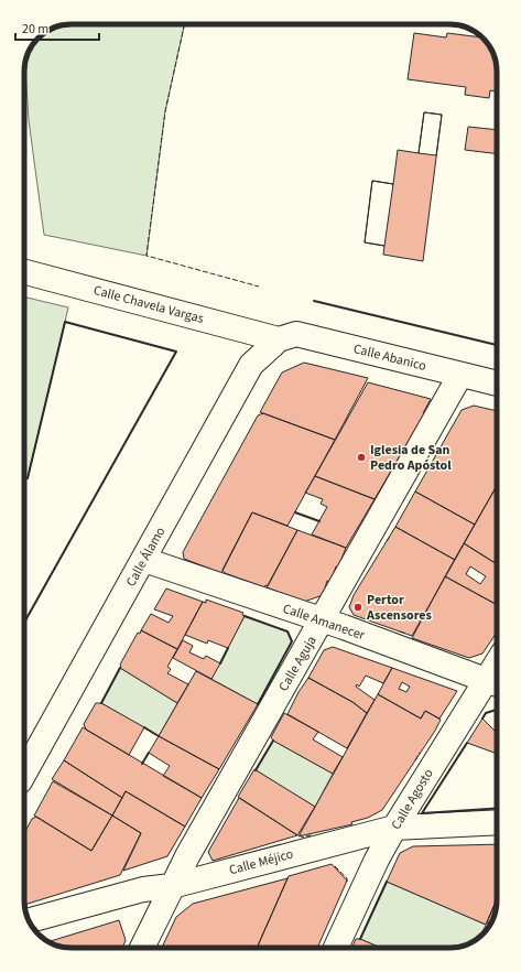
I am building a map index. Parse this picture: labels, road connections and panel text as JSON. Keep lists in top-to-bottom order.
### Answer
{
  "streets": {
    "street": [
      "Calle Chavela Vargas",
      "Calle Abanico",
      "Calle Álamo",
      "Calle Amanecer",
      "Calle Aguja",
      "Calle Agosto",
      "Calle Méjico"
    ]
  },
  "crossings": [
    ["Calle Chavela Vargas", "Calle Abanico"],
    ["Calle Chavela Vargas", "Calle Álamo"],
    ["Calle Abanico", "Calle Álamo"],
    ["Calle Abanico", "Calle Aguja"],
    ["Calle Álamo", "Calle Amanecer"],
    ["Calle Amanecer", "Calle Aguja"],
    ["Calle Amanecer", "Calle Agosto"],
    ["Calle Aguja", "Calle Méjico"],
    ["Calle Agosto", "Calle Méjico"]
  ],
  "places": ["Iglesia de San Pedro Apóstol", "Pertor Ascensores"],
  "scale_bar": "20 m"
}
